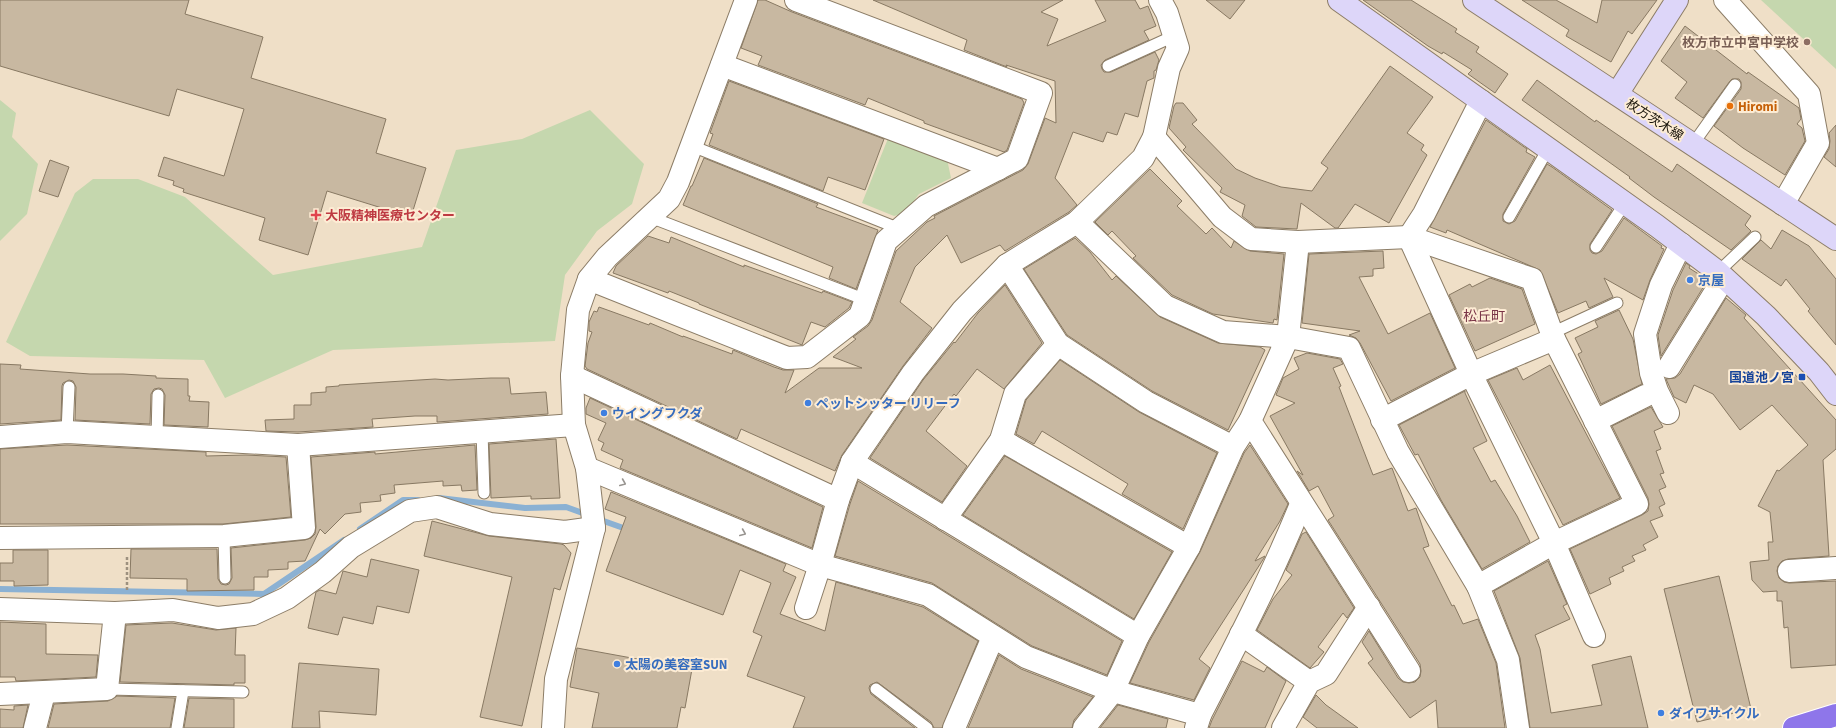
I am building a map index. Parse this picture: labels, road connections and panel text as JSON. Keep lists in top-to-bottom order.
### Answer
{
  "streets": {
    "street": ["枚方茨木線"]
  },
  "districts": ["松丘町"],
  "places": {
    "other": [
      "枚方市立中宮中学校",
      "Hiromi",
      "京屋",
      "ペットシッター リリーフ",
      "ウイングフクダ",
      "太陽の美容室SUN",
      "ダイワサイクル"
    ],
    "health": ["大阪精神医療センター"],
    "transit": ["国道池ノ宮"]
  }
}
